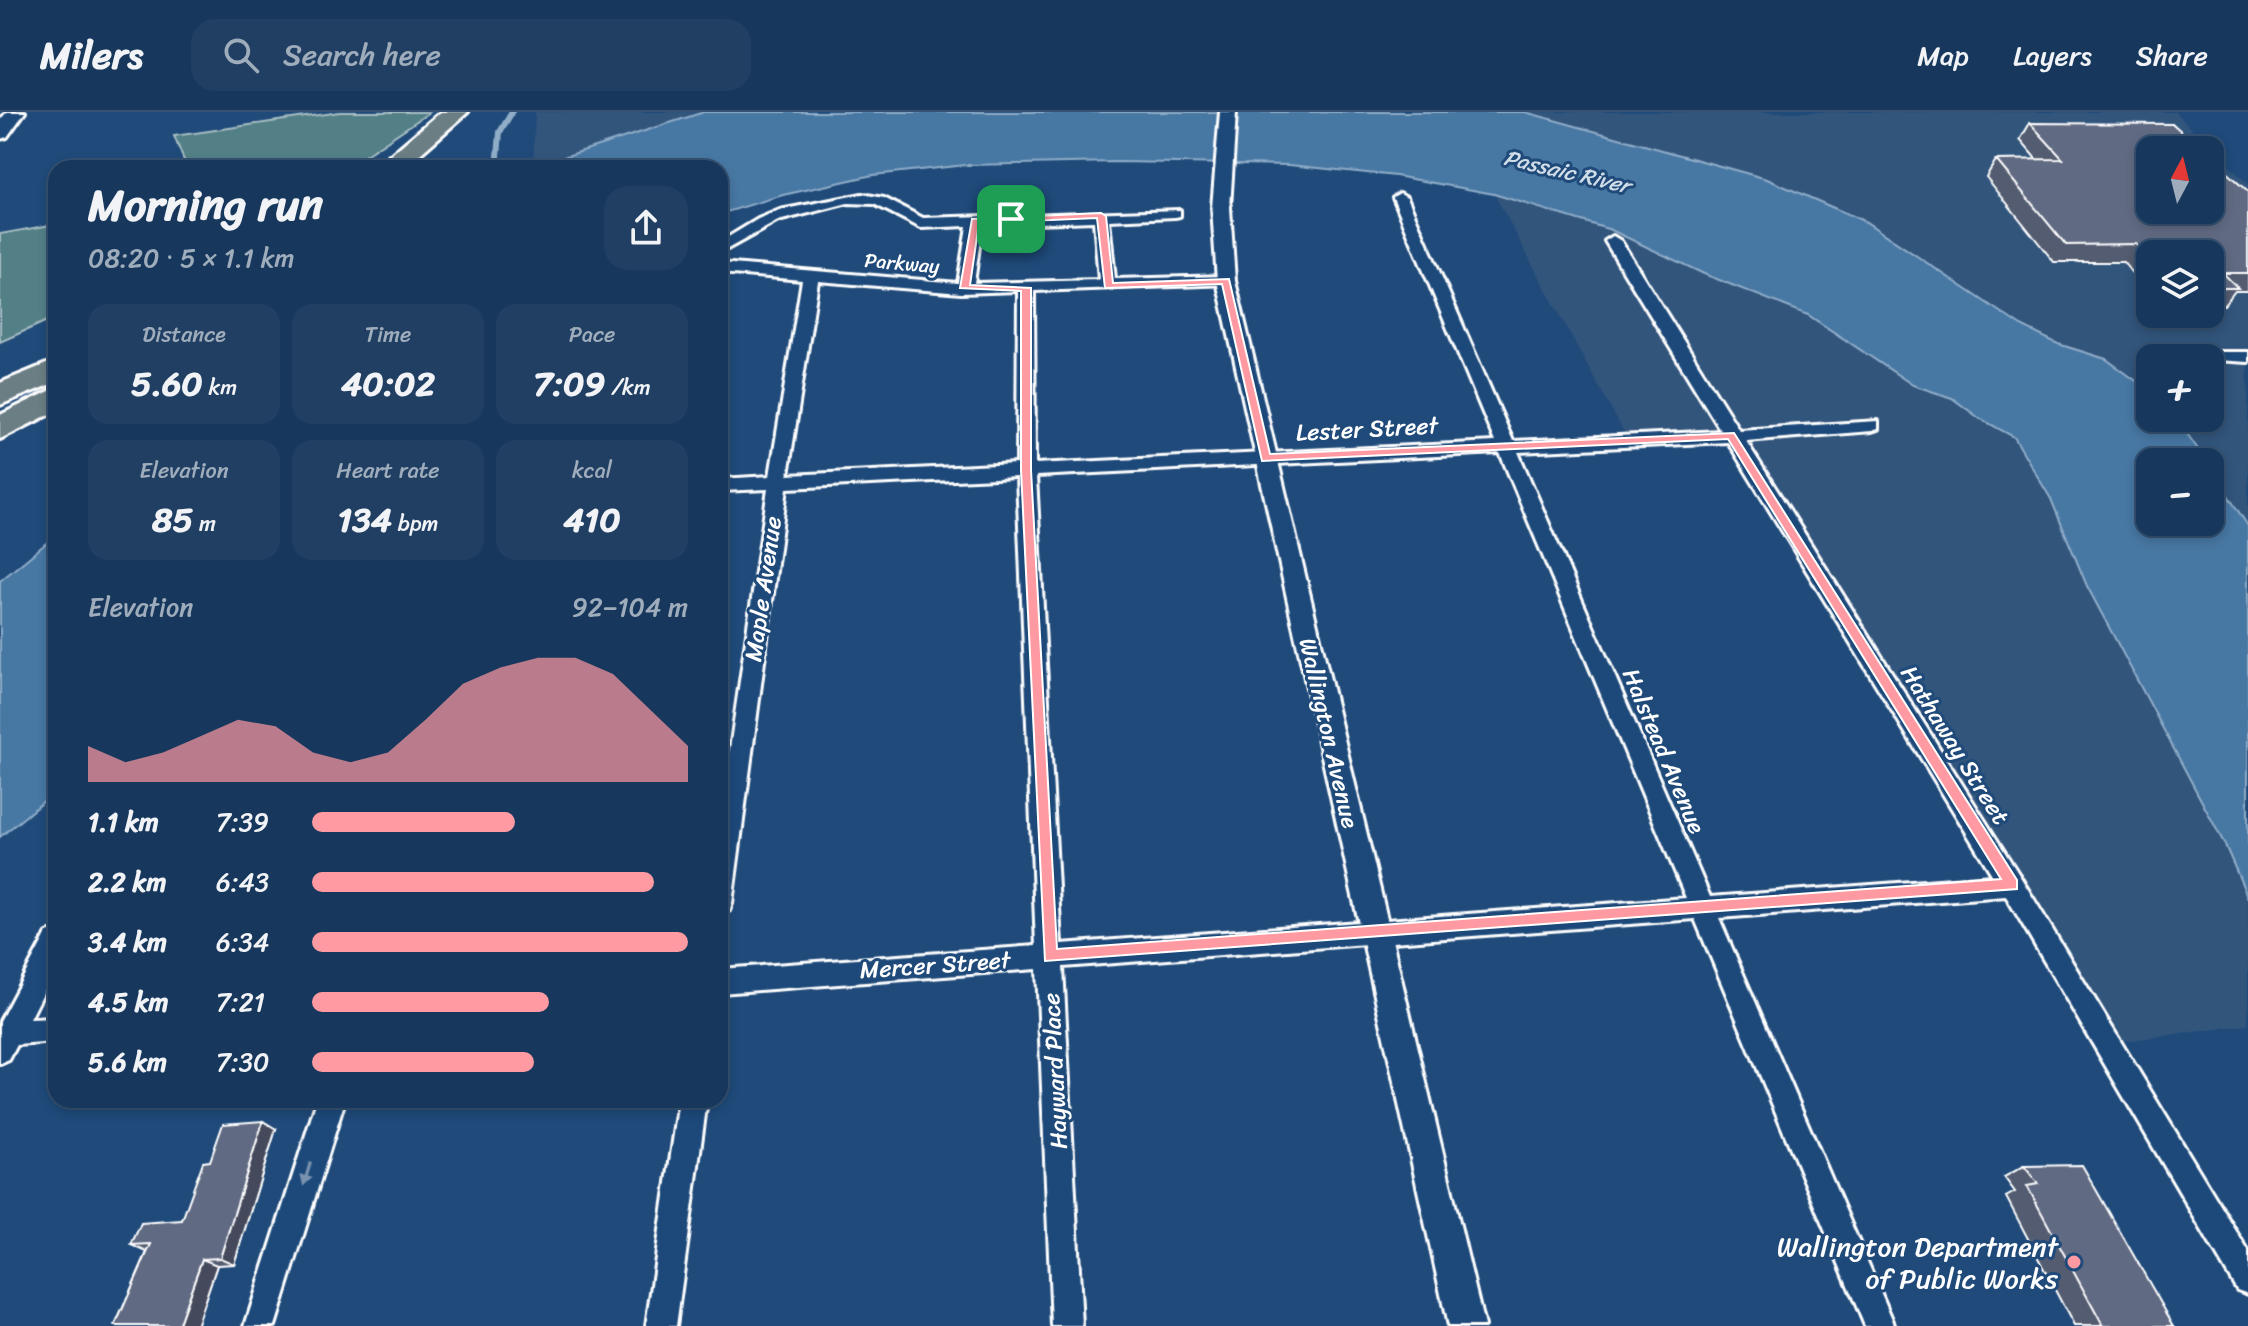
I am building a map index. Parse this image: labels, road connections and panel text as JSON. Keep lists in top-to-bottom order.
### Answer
{
  "streets": {
    "street": [
      "Parkway",
      "Lester Street",
      "Maple Avenue",
      "Wallington Avenue",
      "Hathaway Street",
      "Halstead Avenue",
      "Mercer Street",
      "Hayward Place"
    ]
  },
  "crossings": [
    ["Parkway", "Maple Avenue"],
    ["Parkway", "Wallington Avenue"],
    ["Parkway", "Hayward Place"],
    ["Lester Street", "Maple Avenue"],
    ["Lester Street", "Wallington Avenue"],
    ["Lester Street", "Hathaway Street"],
    ["Lester Street", "Halstead Avenue"],
    ["Lester Street", "Hayward Place"],
    ["Wallington Avenue", "Mercer Street"],
    ["Hathaway Street", "Mercer Street"],
    ["Halstead Avenue", "Mercer Street"],
    ["Mercer Street", "Hayward Place"]
  ],
  "water": ["Passaic River"],
  "places": ["Wallington Department of Public Works"],
  "north": "top",
  "page": {
    "header": "Milers",
    "search": "Search here",
    "nav": ["Map", "Layers", "Share"],
    "map_buttons": ["+", "−"],
    "heading": ["Morning run", "08:20 · 5 × 1.1 km"],
    "stats": [
      ["Distance", "5.60 km"],
      ["Time", "40:02"],
      ["Pace", "7:09 /km"],
      ["Elevation", "85 m"],
      ["Heart rate", "134 bpm"],
      ["kcal", "410"]
    ],
    "chart": ["Elevation", "92–104 m"],
    "list": [
      {
        "name": "1.1 km",
        "note": "7:39"
      },
      {
        "name": "2.2 km",
        "note": "6:43"
      },
      {
        "name": "3.4 km",
        "note": "6:34"
      },
      {
        "name": "4.5 km",
        "note": "7:21"
      },
      {
        "name": "5.6 km",
        "note": "7:30"
      }
    ]
  }
}
